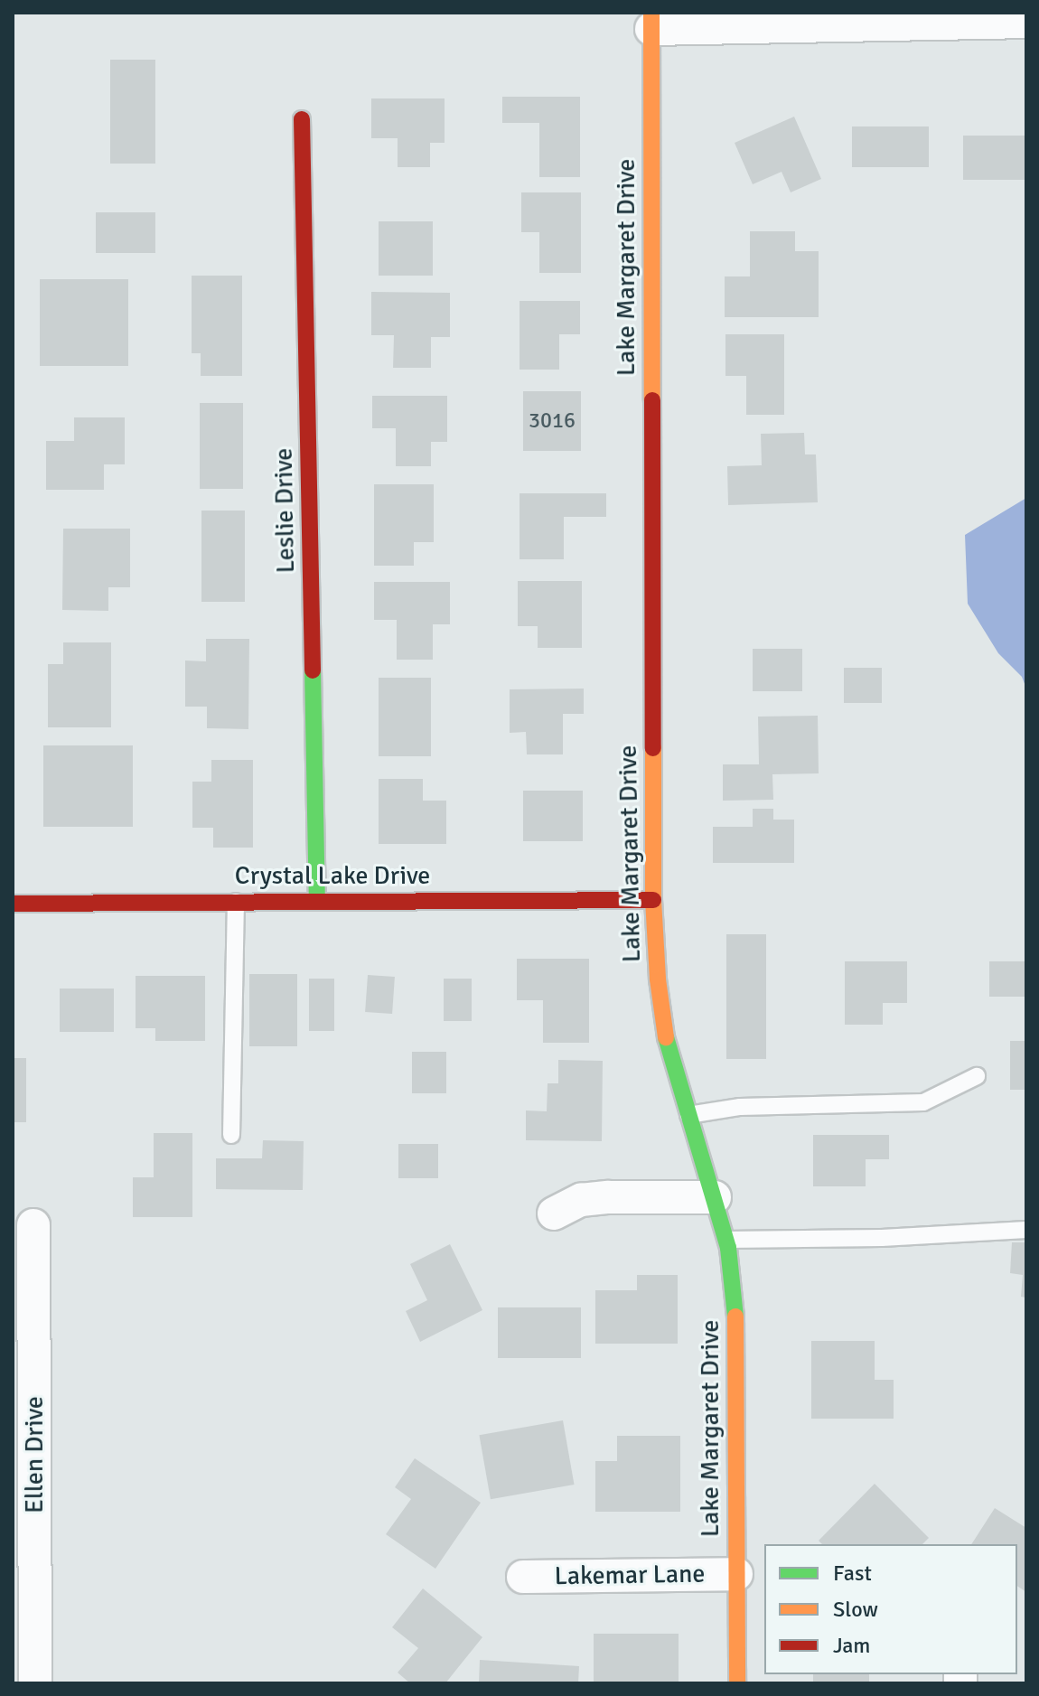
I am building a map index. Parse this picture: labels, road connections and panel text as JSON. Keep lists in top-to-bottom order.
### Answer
{
  "streets": {
    "street": [
      "Lake Margaret Drive",
      "Leslie Drive",
      "Crystal Lake Drive",
      "Ellen Drive",
      "Lakemar Lane"
    ]
  },
  "crossings": [
    ["Lake Margaret Drive", "Crystal Lake Drive"],
    ["Lake Margaret Drive", "Lakemar Lane"],
    ["Leslie Drive", "Crystal Lake Drive"]
  ],
  "house_numbers": ["3016"],
  "legend": ["Fast", "Slow", "Jam"]
}
